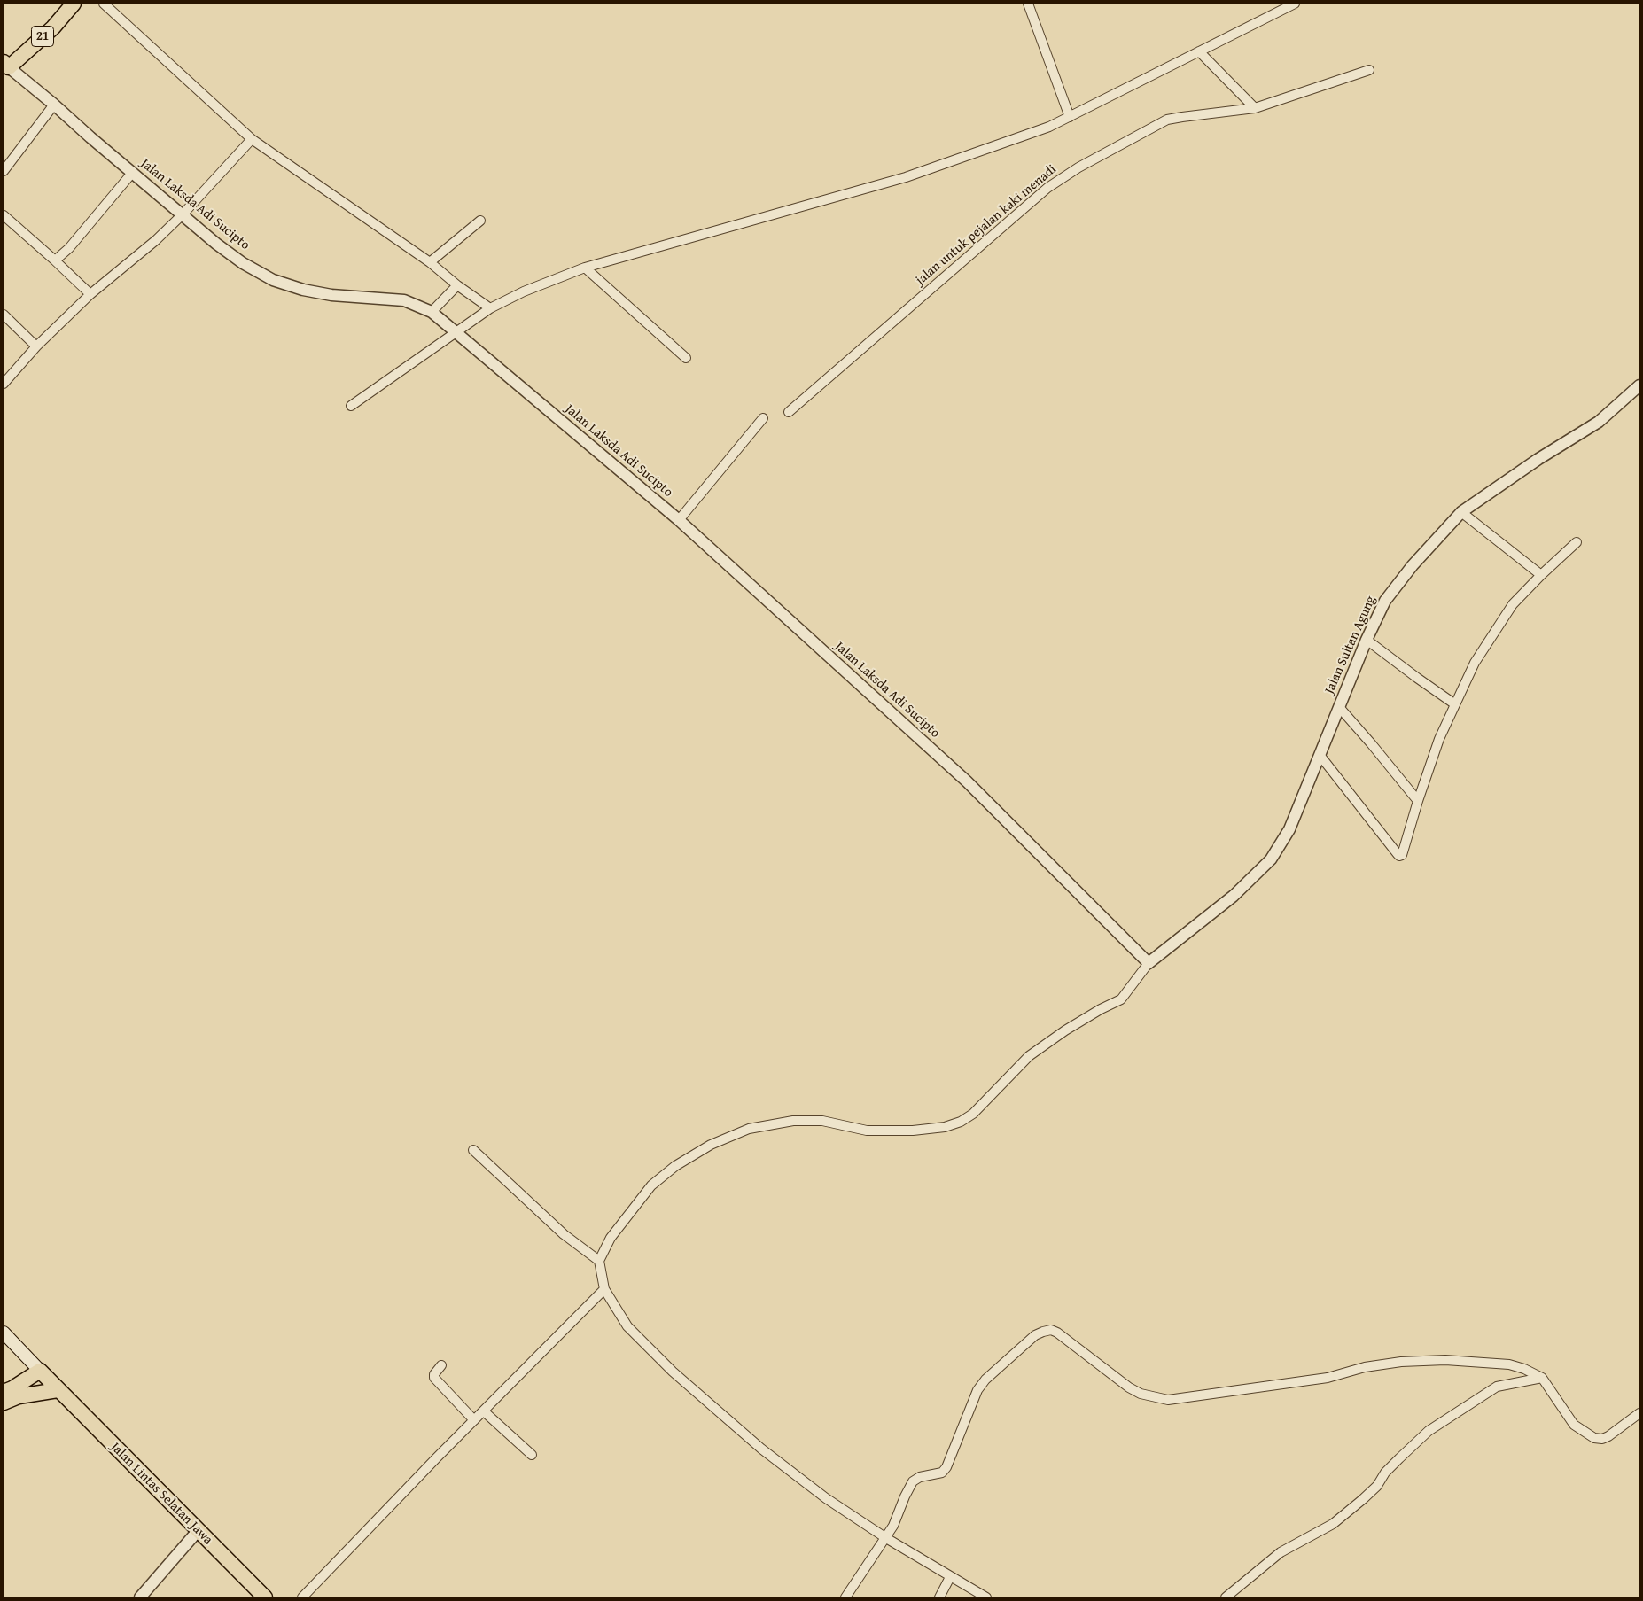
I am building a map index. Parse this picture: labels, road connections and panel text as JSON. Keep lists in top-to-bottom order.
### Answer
{
  "streets": {
    "highway": ["21", "Jalan Lintas Selatan Jawa"],
    "street": ["Jalan Laksda Adi Sucipto", "jalan untuk pejalan kaki menadi", "Jalan Sultan Agung"]
  },
  "crossings": [
    ["21", "Jalan Laksda Adi Sucipto"],
    ["Jalan Laksda Adi Sucipto", "Jalan Sultan Agung"]
  ]
}
